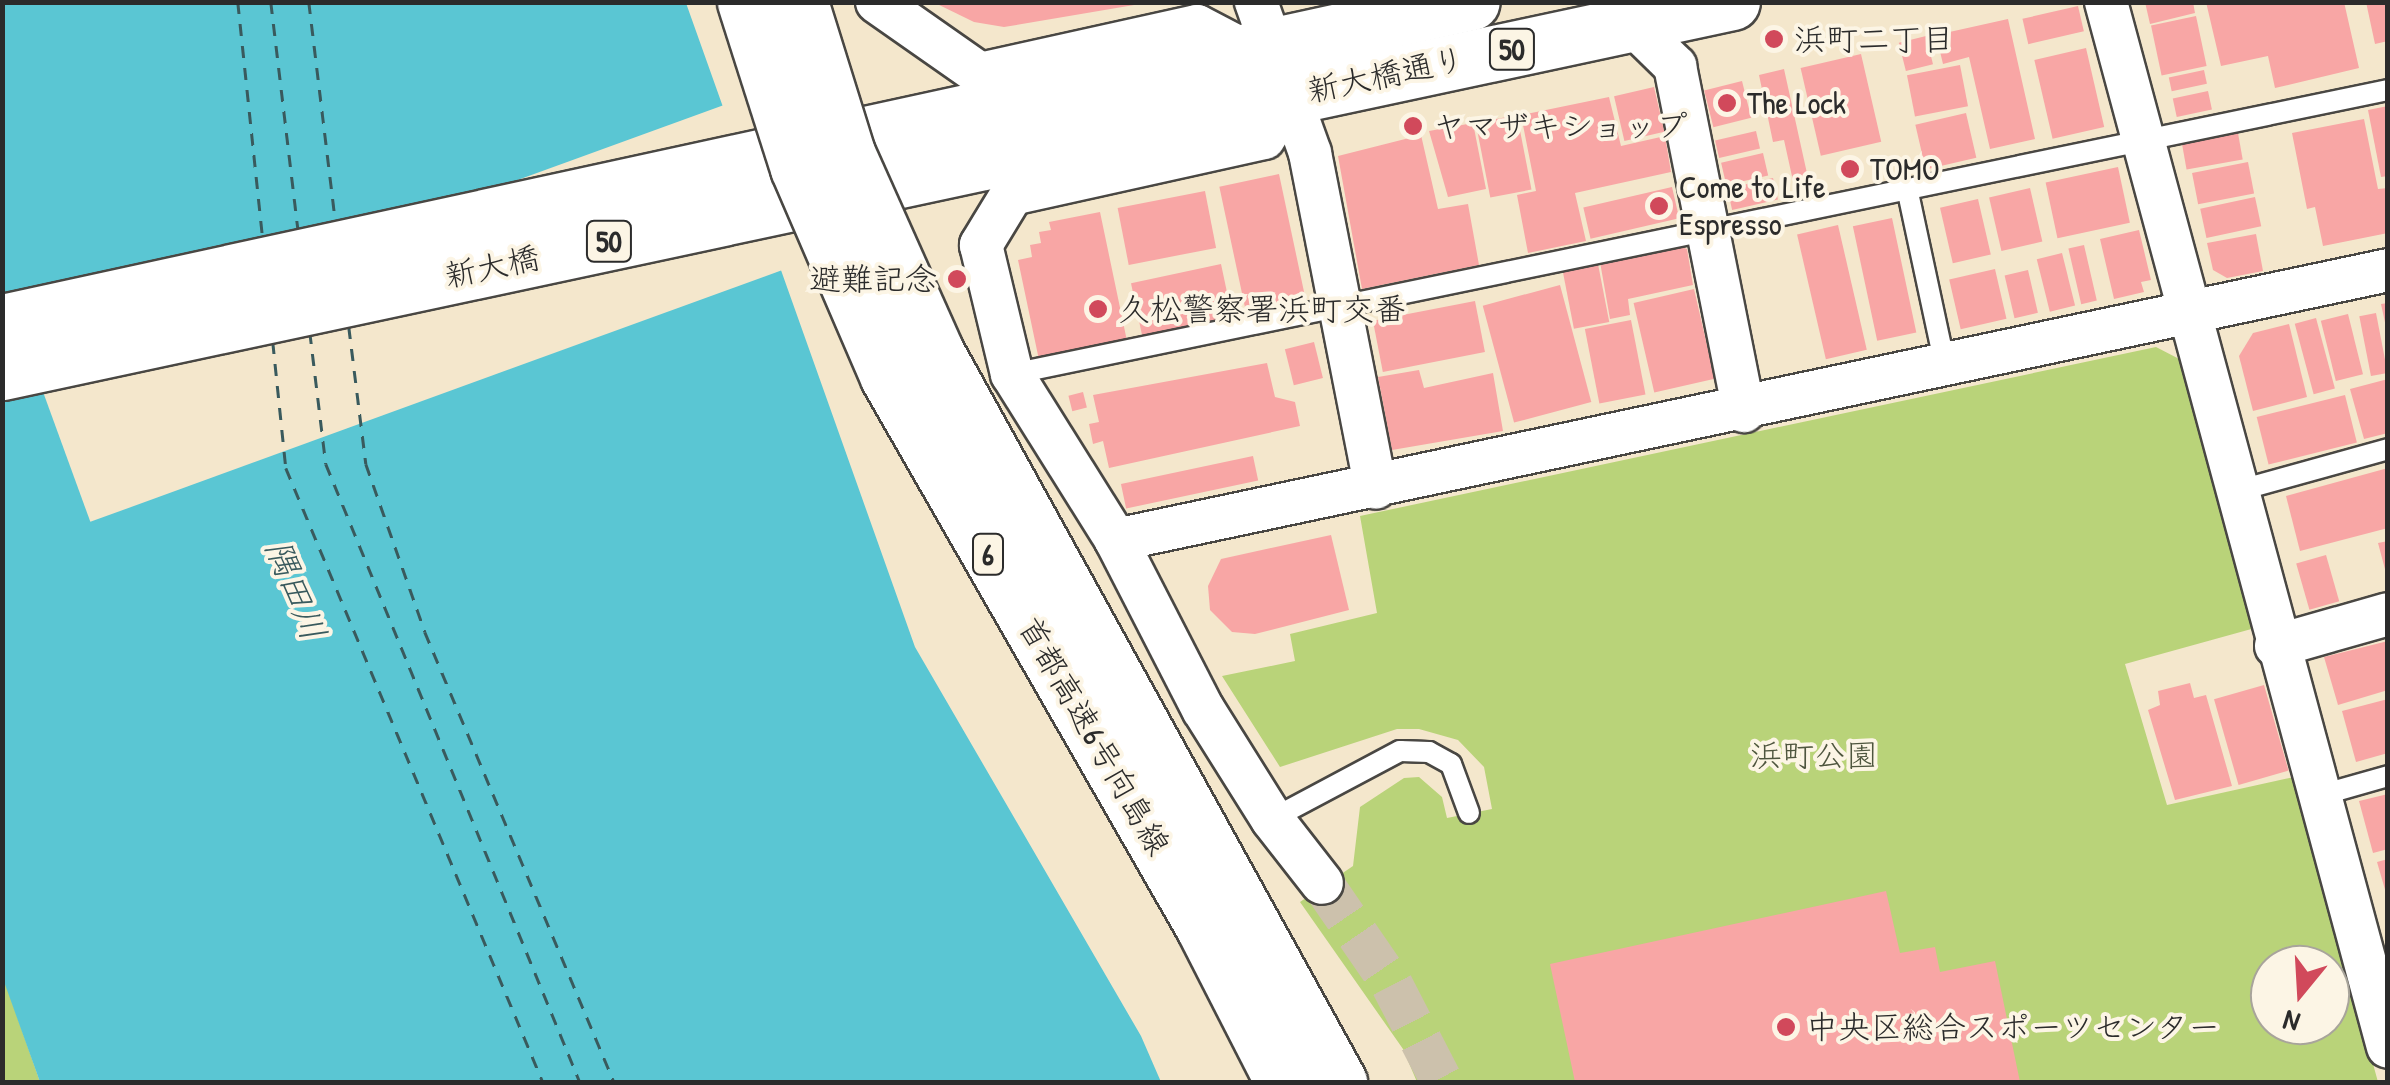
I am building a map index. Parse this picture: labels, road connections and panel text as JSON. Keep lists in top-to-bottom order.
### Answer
{
  "streets": {
    "main road": [
      "50",
      "新大橋通り",
      "新大橋",
      "6",
      "首都高速6号向島線"
    ]
  },
  "crossings": [
    ["新大橋通り", "新大橋"]
  ],
  "water": ["隅田川"],
  "parks": ["浜町公園"],
  "places": [
    "浜町二丁目",
    "The Lock",
    "ヤマザキショップ",
    "TOMO",
    "Come to Life Espresso",
    "避難記念",
    "久松警察署浜町交番",
    "中央区総合スポーツセンター"
  ],
  "north": "bottom"
}
